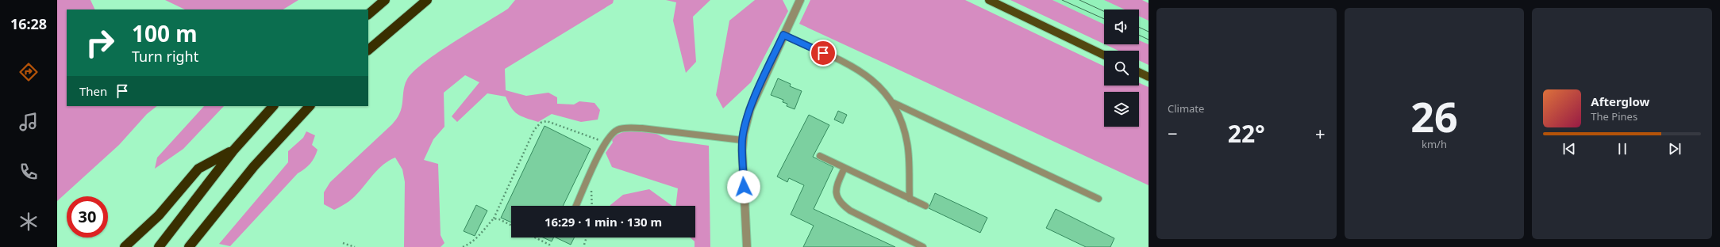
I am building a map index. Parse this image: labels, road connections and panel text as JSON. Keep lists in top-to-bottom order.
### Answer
{
  "page": {
    "tabs": "16:28",
    "tile": [
      "Climate",
      ["26", "km/h"]
    ],
    "turn": ["100 m", "Turn right"],
    "then": "Then",
    "song": ["Afterglow", "The Pines"],
    "heat": ["−", "22°", "+"],
    "limit": "30",
    "trip": "16:29 · 1 min · 130 m"
  }
}
